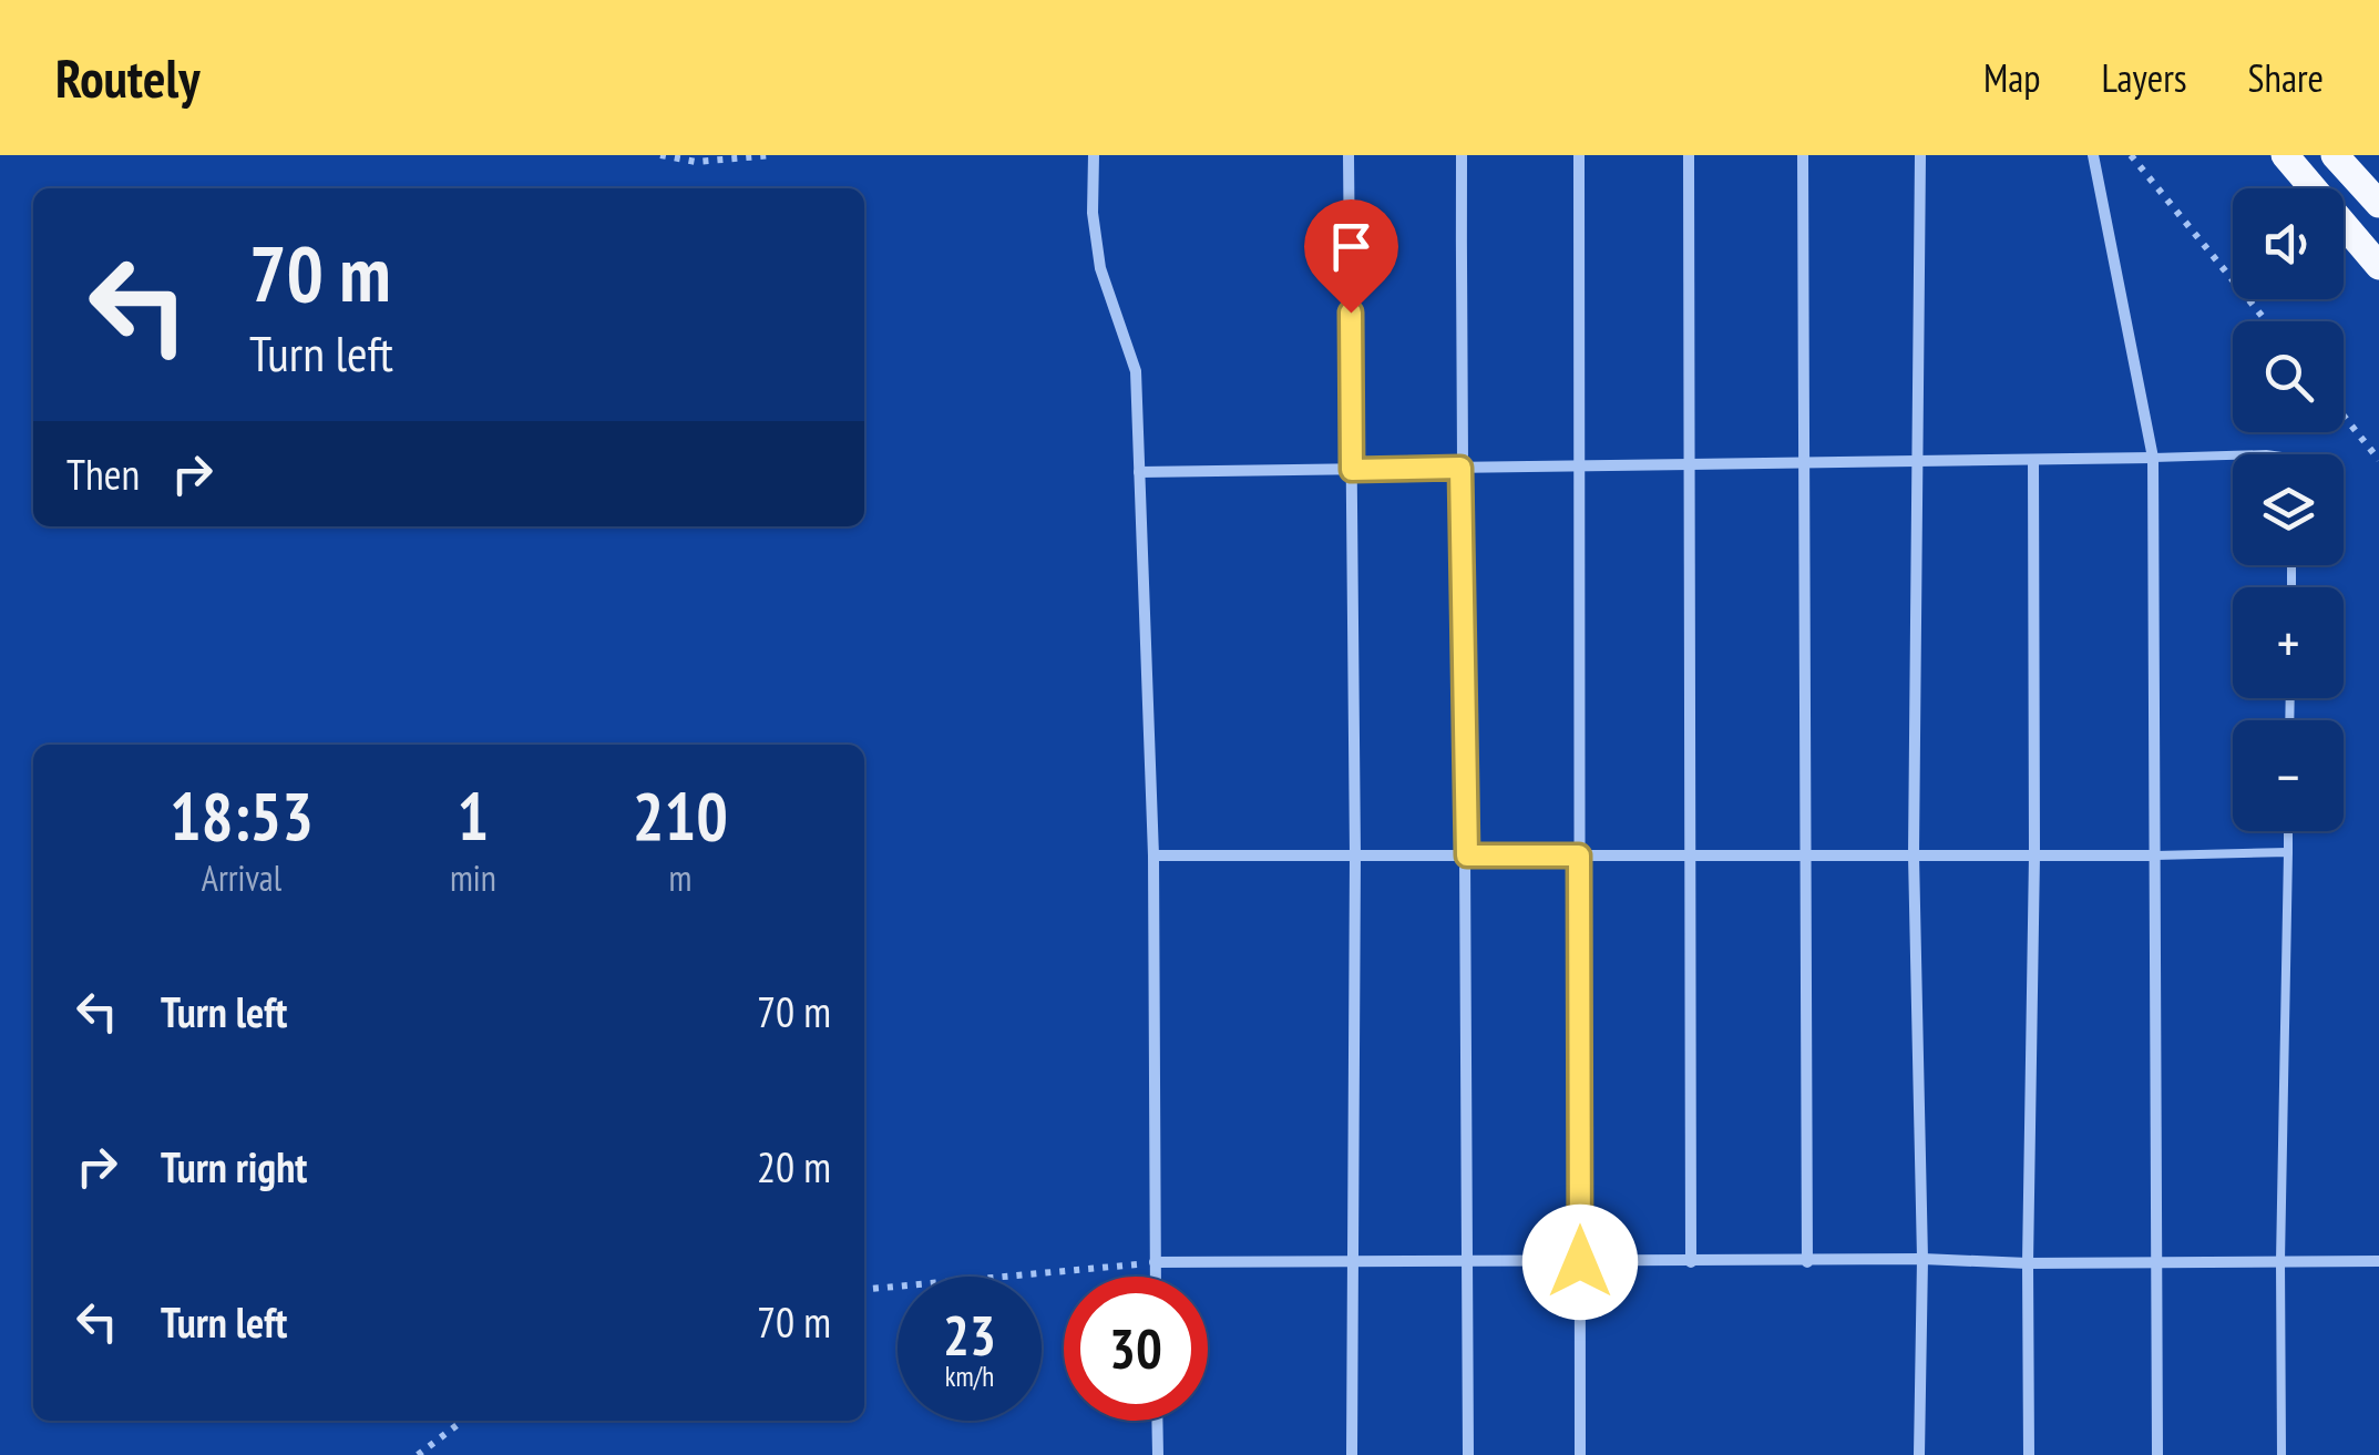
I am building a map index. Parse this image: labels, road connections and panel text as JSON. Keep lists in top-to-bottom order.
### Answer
{
  "page": {
    "header": "Routely",
    "nav": ["Map", "Layers", "Share"],
    "map_buttons": ["+", "−"],
    "turn": ["70 m", "Turn left"],
    "then": "Then",
    "eta": [
      "18:53",
      "Arrival",
      "1",
      "min",
      "210",
      "m"
    ],
    "list": [
      {
        "name": "Turn left",
        "value": "70 m"
      },
      {
        "name": "Turn right",
        "value": "20 m"
      },
      {
        "name": "Turn left",
        "value": "70 m"
      }
    ],
    "speed": "23 km/h",
    "limit": "30"
  }
}
